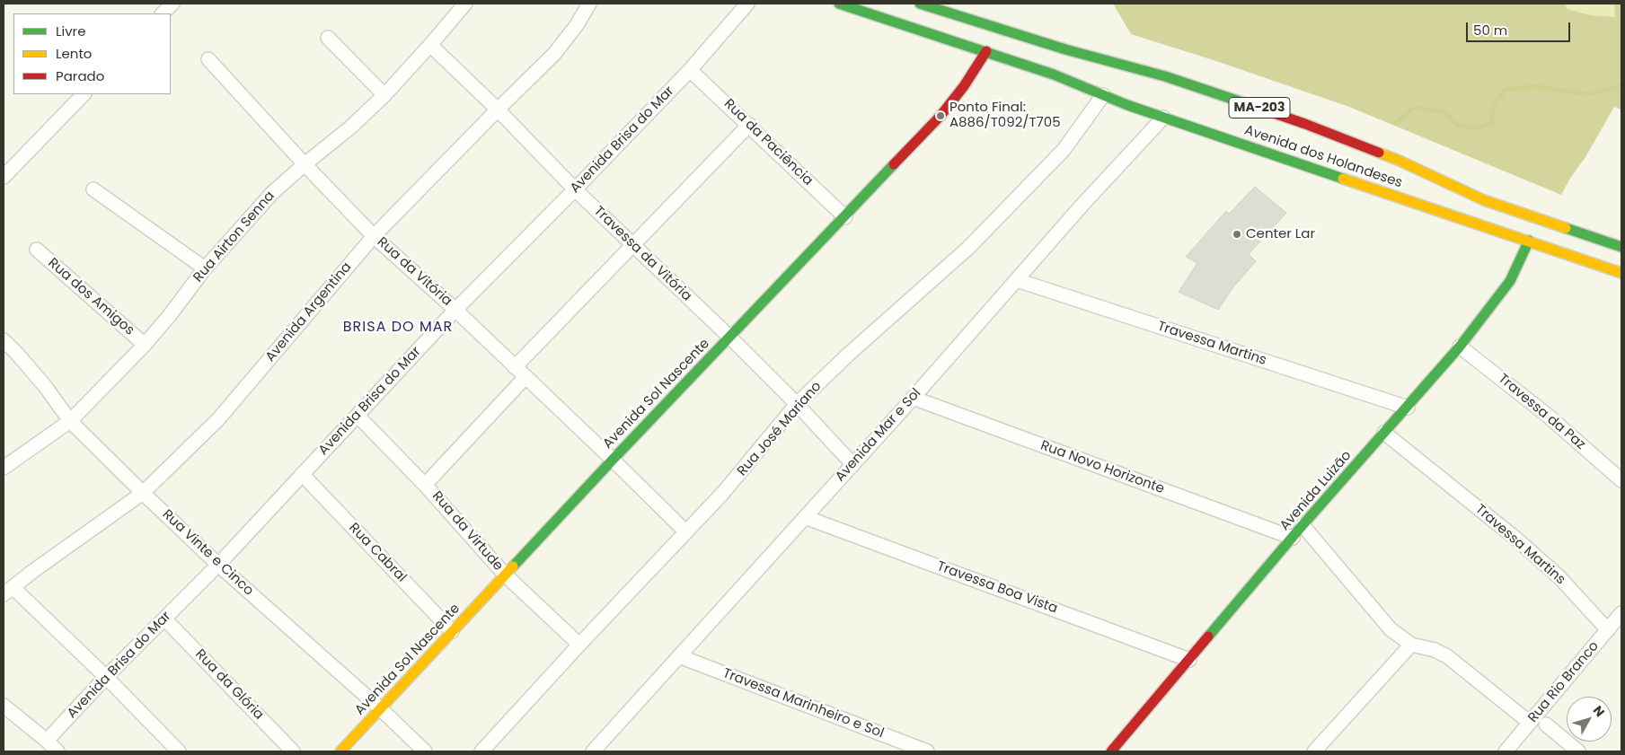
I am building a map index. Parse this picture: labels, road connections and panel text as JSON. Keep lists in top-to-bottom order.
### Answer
{
  "streets": {
    "main road": [
      "MA-203",
      "Avenida dos Holandeses",
      "Avenida Sol Nascente",
      "Avenida Luizão"
    ],
    "street": [
      "Avenida Brisa do Mar",
      "Rua da Paciência",
      "Rua Airton Senna",
      "Travessa da Vitória",
      "Rua da Vitória",
      "Rua dos Amigos",
      "Avenida Argentina",
      "Travessa Martins",
      "Travessa da Paz",
      "Rua José Mariano",
      "Avenida Mar e Sol",
      "Rua Novo Horizonte",
      "Rua da Virtude",
      "Rua Vinte e Cinco",
      "Rua Cabral",
      "Travessa Boa Vista",
      "Rua Rio Branco",
      "Rua da Glória",
      "Travessa Marinheiro e Sol"
    ]
  },
  "crossings": [
    ["Avenida Brisa do Mar", "Rua da Paciência"],
    ["Avenida Brisa do Mar", "Travessa da Vitória"],
    ["Avenida Brisa do Mar", "Rua da Vitória"],
    ["Avenida Brisa do Mar", "Rua da Virtude"],
    ["Avenida Brisa do Mar", "Rua Vinte e Cinco"],
    ["Avenida Brisa do Mar", "Rua Cabral"],
    ["Avenida Brisa do Mar", "Rua da Glória"],
    ["Rua da Paciência", "Avenida Sol Nascente"],
    ["Avenida dos Holandeses", "Avenida Sol Nascente"],
    ["Avenida dos Holandeses", "Rua José Mariano"],
    ["Avenida dos Holandeses", "Avenida Mar e Sol"],
    ["Avenida dos Holandeses", "Avenida Luizão"],
    ["Rua Airton Senna", "Travessa da Vitória"],
    ["Rua Airton Senna", "Rua da Vitória"],
    ["Rua Airton Senna", "Rua dos Amigos"],
    ["Rua Airton Senna", "Rua Vinte e Cinco"],
    ["Travessa da Vitória", "Avenida Argentina"],
    ["Travessa da Vitória", "Avenida Sol Nascente"],
    ["Travessa da Vitória", "Rua José Mariano"],
    ["Travessa da Vitória", "Avenida Mar e Sol"],
    ["Rua da Vitória", "Avenida Argentina"],
    ["Rua da Vitória", "Avenida Sol Nascente"],
    ["Rua da Vitória", "Rua José Mariano"],
    ["Avenida Argentina", "Rua Vinte e Cinco"],
    ["Travessa Martins", "Avenida Mar e Sol"],
    ["Travessa Martins", "Avenida Luizão"],
    ["Travessa Martins", "Rua Rio Branco"],
    ["Avenida Sol Nascente", "Rua da Virtude"],
    ["Avenida Sol Nascente", "Rua Vinte e Cinco"],
    ["Avenida Sol Nascente", "Rua Cabral"],
    ["Travessa da Paz", "Avenida Luizão"],
    ["Rua José Mariano", "Rua da Virtude"],
    ["Avenida Mar e Sol", "Rua Novo Horizonte"],
    ["Avenida Mar e Sol", "Travessa Boa Vista"],
    ["Avenida Mar e Sol", "Travessa Marinheiro e Sol"],
    ["Rua Novo Horizonte", "Avenida Luizão"],
    ["Avenida Luizão", "Travessa Boa Vista"]
  ],
  "districts": ["BRISA DO MAR"],
  "places": ["Ponto Final: A886/T092/T705", "Center Lar"],
  "legend": ["Livre", "Lento", "Parado"],
  "scale_bar": "50 m",
  "north": "top right"
}
